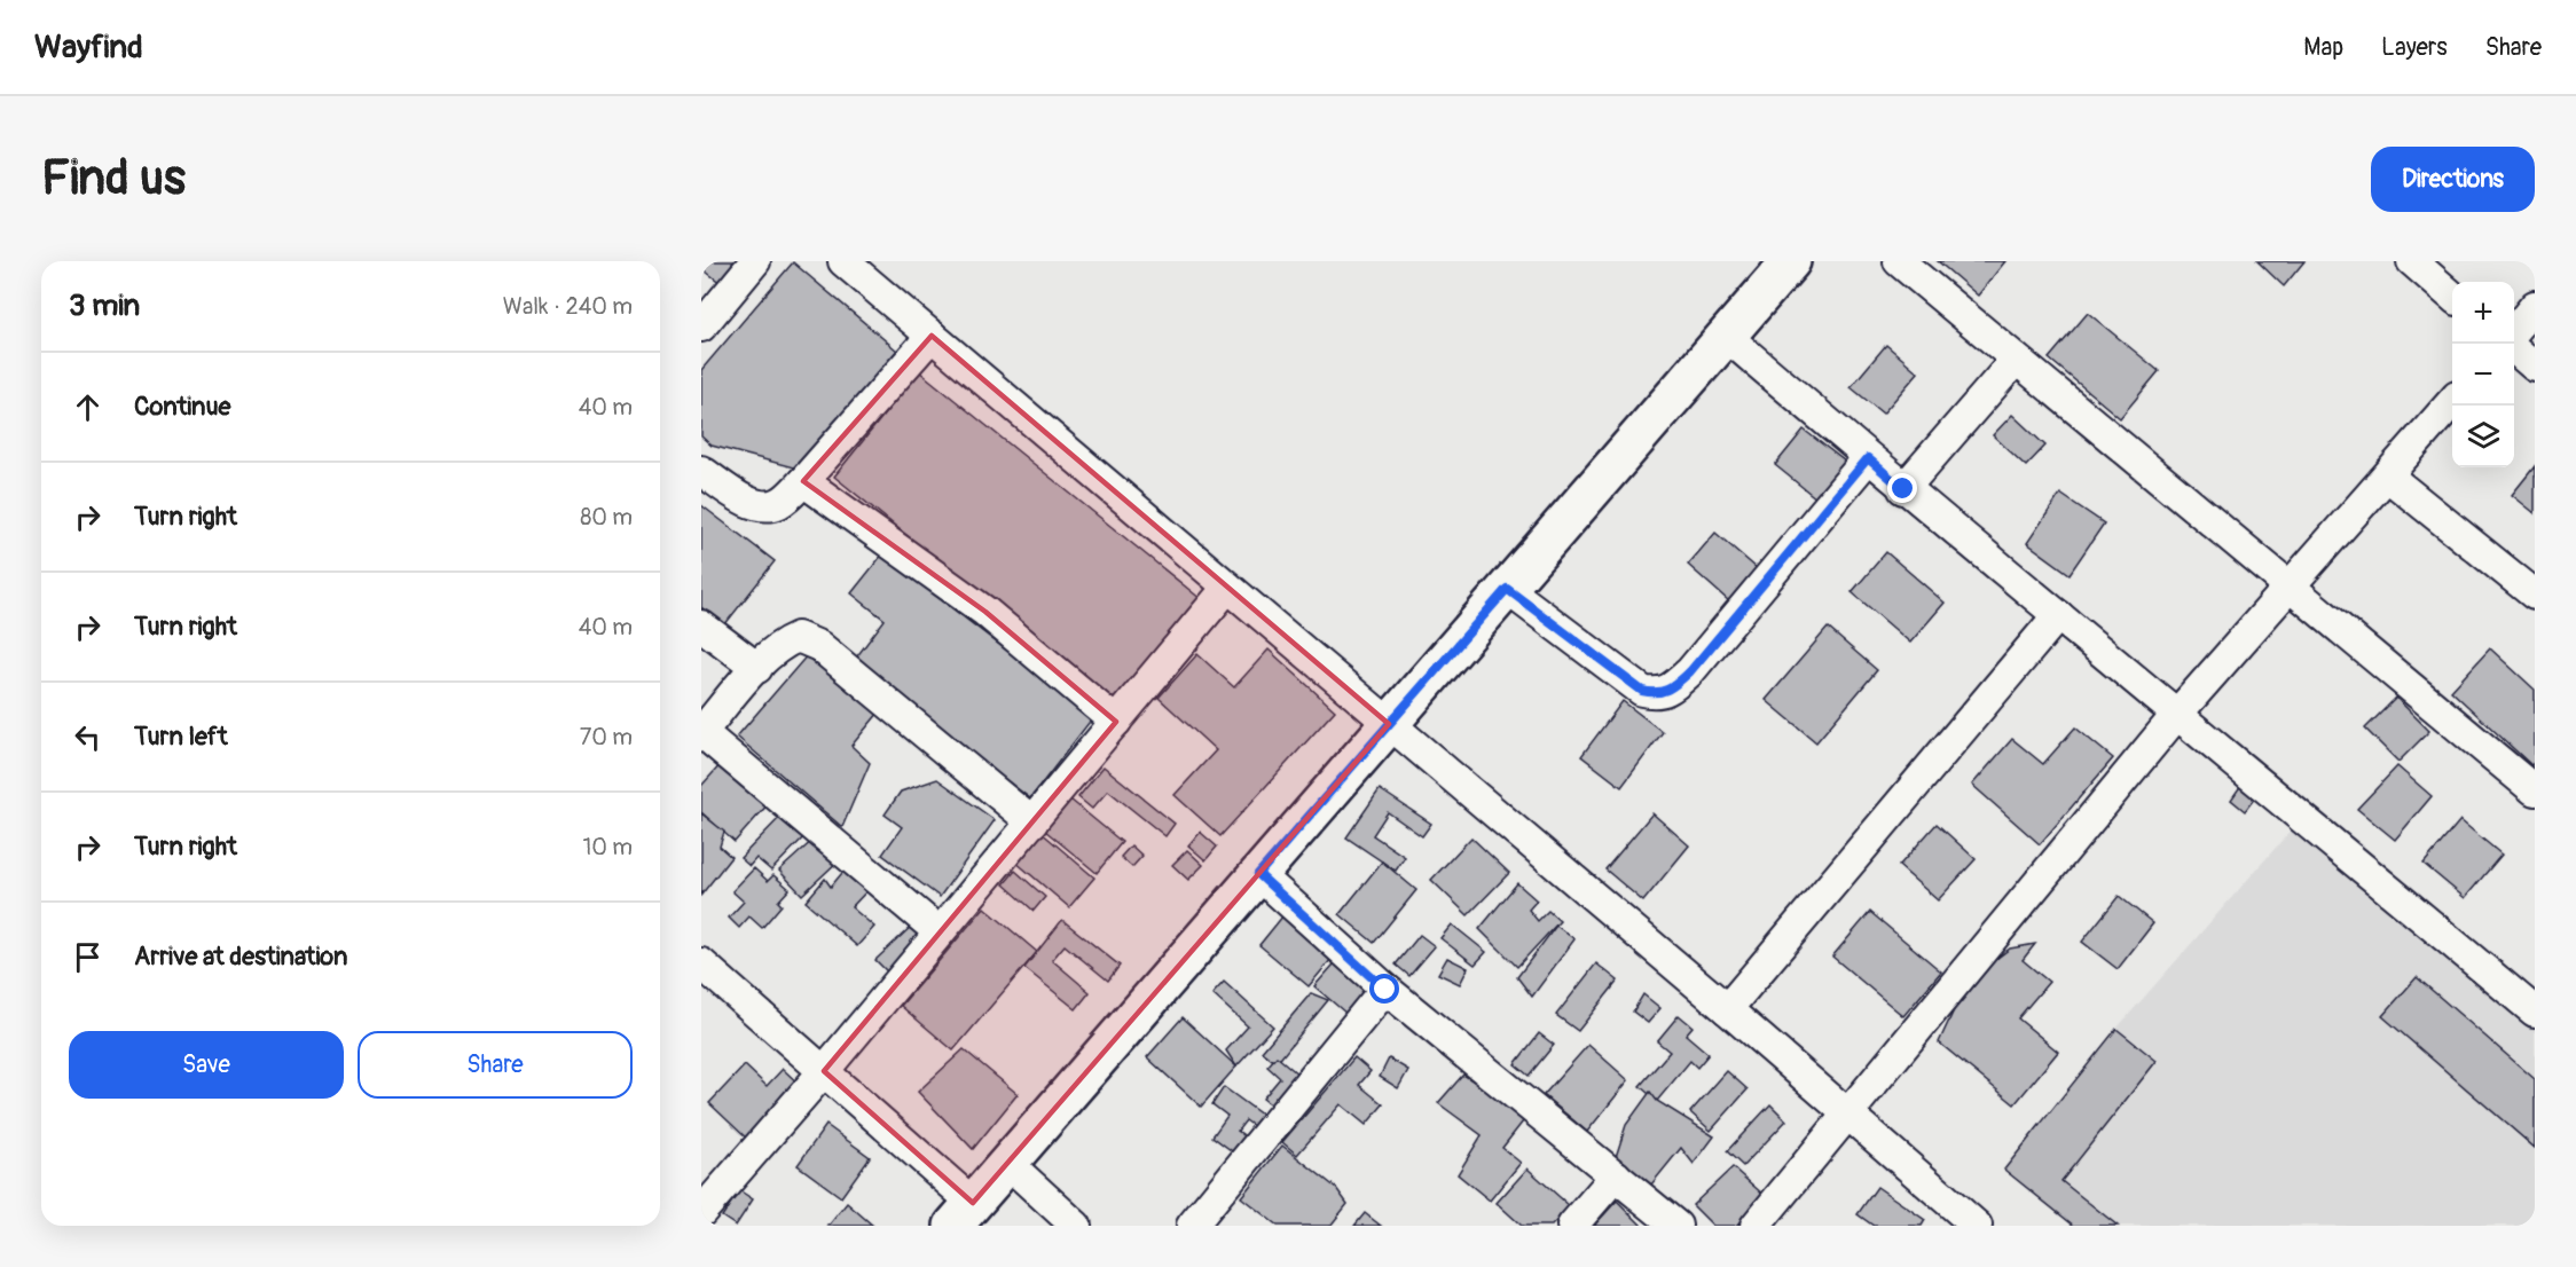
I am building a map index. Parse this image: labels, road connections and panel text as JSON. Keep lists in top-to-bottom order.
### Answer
{
  "page": {
    "header": "Wayfind",
    "nav": ["Map", "Layers", "Share"],
    "buttons": [
      "Directions",
      ["Save", "Share"]
    ],
    "title": "Find us",
    "heading": ["3 min", "Walk · 240 m"],
    "map_buttons": ["+", "−"],
    "list": [
      ["Continue", "40 m"],
      ["Turn right", "80 m"],
      ["Turn right", "40 m"],
      ["Turn left", "70 m"],
      ["Turn right", "10 m"],
      "Arrive at destination"
    ]
  }
}
